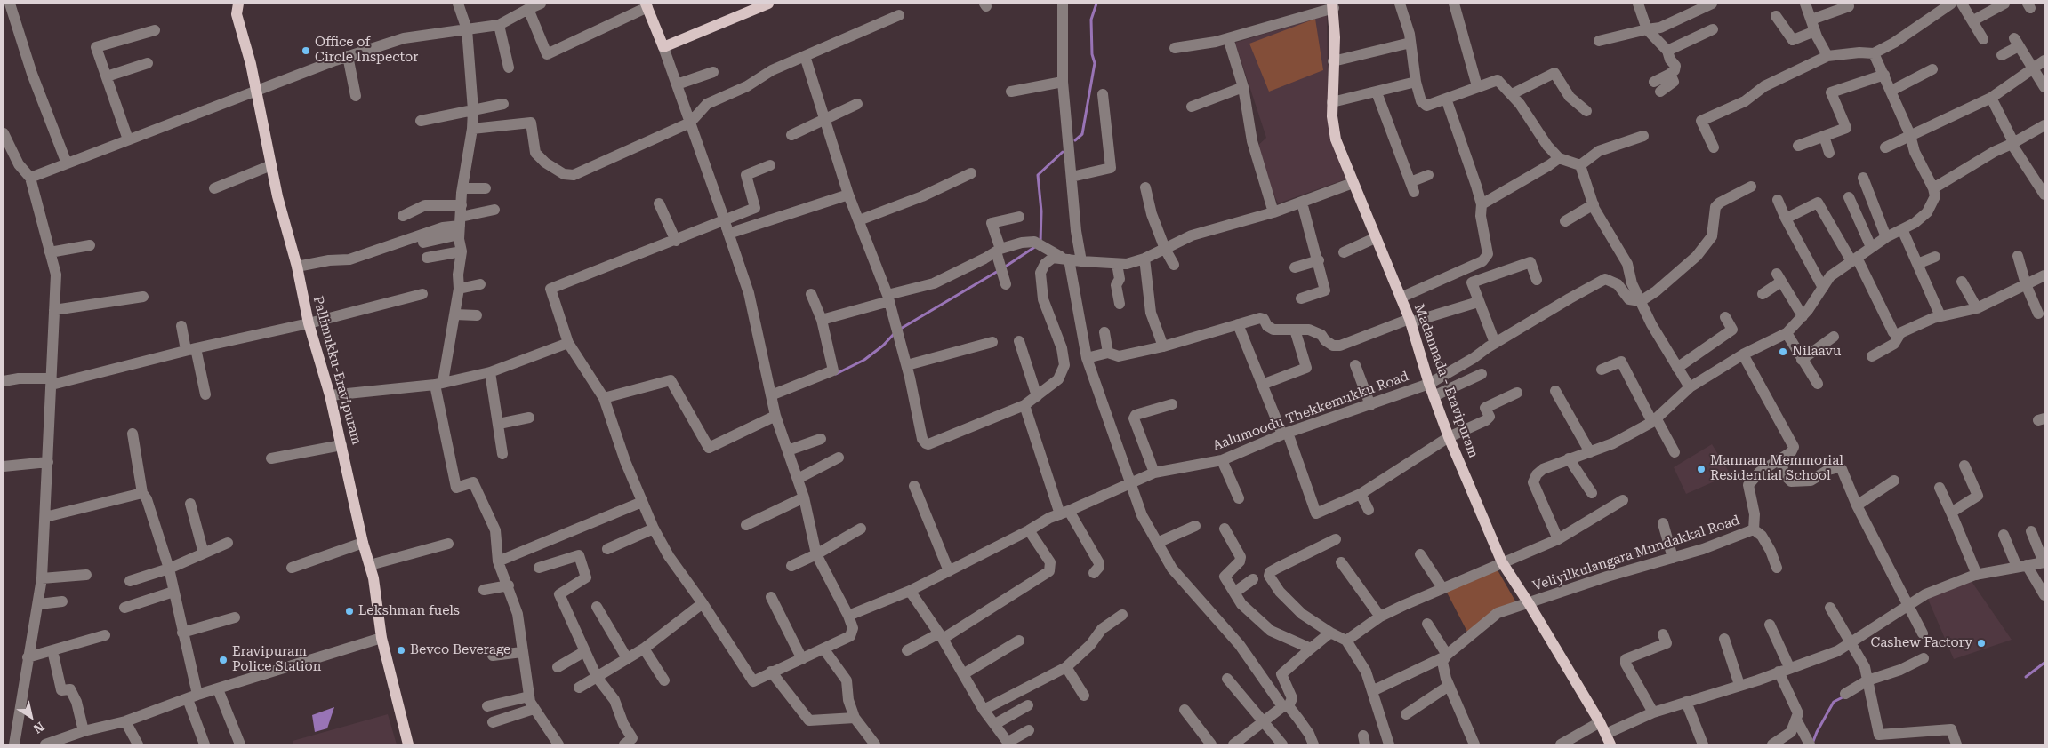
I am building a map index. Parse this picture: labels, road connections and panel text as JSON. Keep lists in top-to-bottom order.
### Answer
{
  "streets": {
    "main road": ["Pallimukku-Eravipuram", "Madannada - Eravipuram"],
    "street": ["Aalumoodu Thekkemukku Road", "Veliyilkulangara Mundakkal Road"]
  },
  "crossings": [
    ["Madannada - Eravipuram", "Aalumoodu Thekkemukku Road"],
    ["Madannada - Eravipuram", "Veliyilkulangara Mundakkal Road"]
  ],
  "places": [
    "Office of Circle Inspector",
    "Nilaavu",
    "Mannam Memmorial Residential School",
    "Lekshman fuels",
    "Cashew Factory",
    "Bevco Beverage",
    "Eravipuram Police Station"
  ],
  "north": "bottom right"
}
